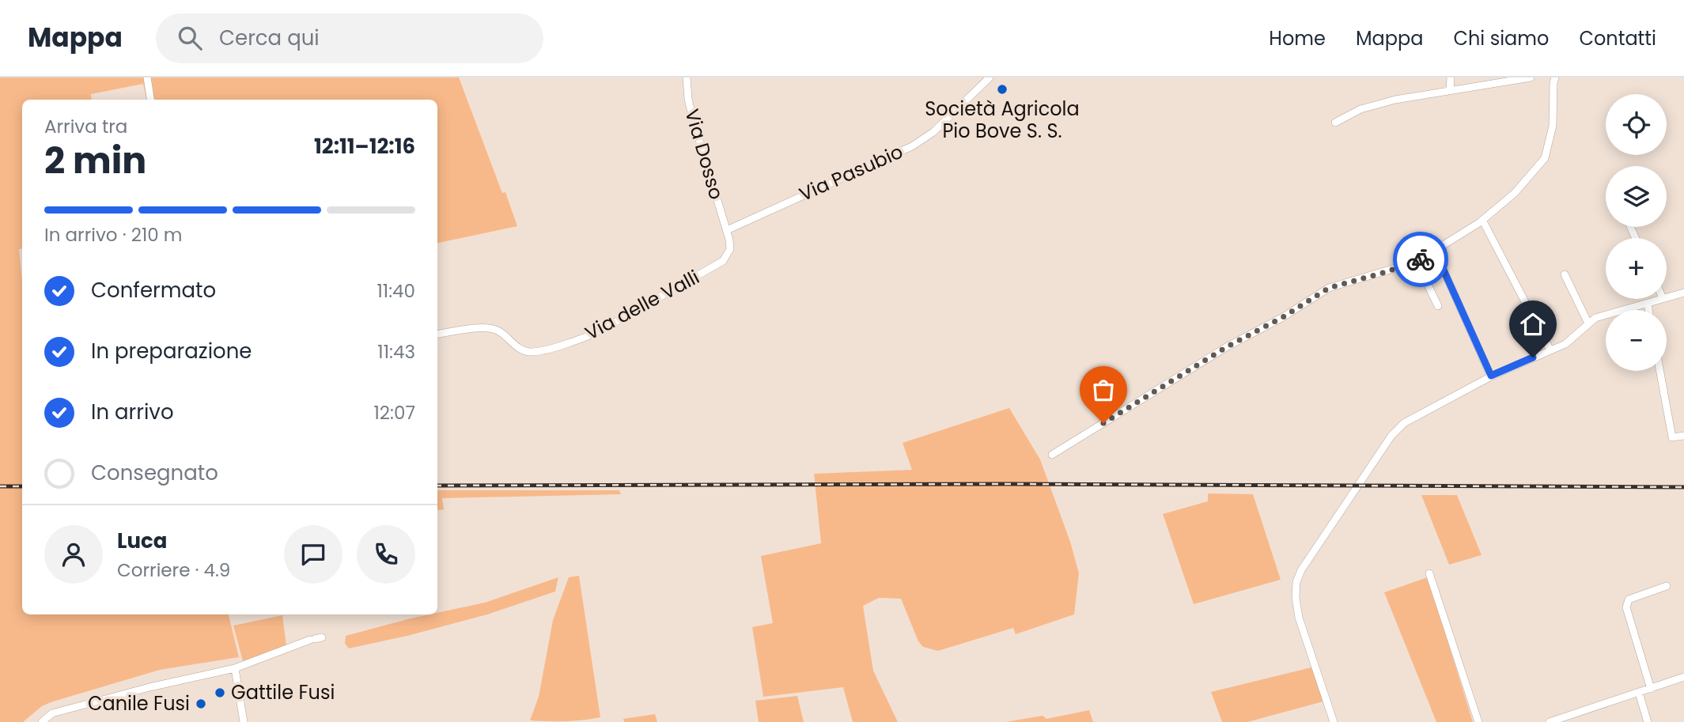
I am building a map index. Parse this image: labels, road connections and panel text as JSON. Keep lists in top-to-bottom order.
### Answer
{
  "streets": {
    "street": ["Via Dosso", "Via Pasubio", "Via delle Valli"]
  },
  "crossings": [
    ["Via Dosso", "Via Pasubio"],
    ["Via Dosso", "Via delle Valli"],
    ["Via Pasubio", "Via delle Valli"]
  ],
  "places": ["Società Agricola Pio Bove S. S.", "Gattile Fusi", "Canile Fusi"],
  "page": {
    "header": "Mappa",
    "search": "Cerca qui",
    "nav": [
      "Home",
      "Mappa",
      "Chi siamo",
      "Contatti"
    ],
    "map_buttons": ["+", "−"],
    "heading": ["2 min", "Arriva tra", "12:11–12:16"],
    "panel": ["Luca", "Corriere · 4.9"],
    "bar": "In arrivo · 210 m",
    "list": [
      ["Confermato", "11:40"],
      ["In preparazione", "11:43"],
      ["In arrivo", "12:07"],
      "Consegnato"
    ]
  }
}
